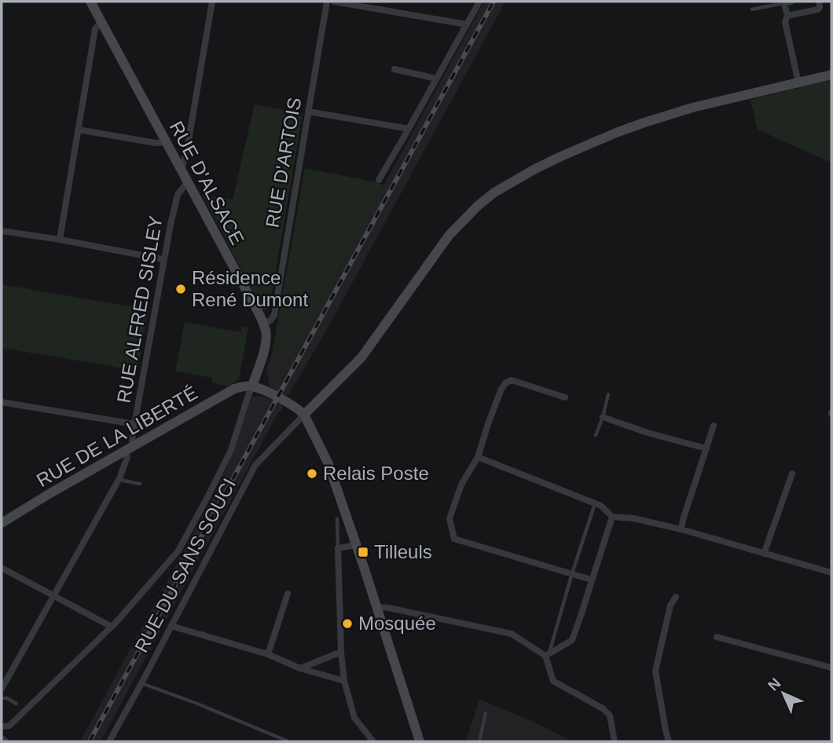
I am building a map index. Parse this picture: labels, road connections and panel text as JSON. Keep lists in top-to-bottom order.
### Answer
{
  "streets": {
    "street": [
      "RUE D'ARTOIS",
      "RUE D'ALSACE",
      "RUE ALFRED SISLEY",
      "RUE DE LA LIBERTÉ",
      "RUE DU SANS SOUCI"
    ]
  },
  "crossings": [
    ["RUE D'ARTOIS", "RUE D'ALSACE"],
    ["RUE D'ALSACE", "RUE ALFRED SISLEY"],
    ["RUE D'ALSACE", "RUE DE LA LIBERTÉ"],
    ["RUE ALFRED SISLEY", "RUE DE LA LIBERTÉ"]
  ],
  "places": {
    "other": ["Résidence René Dumont", "Relais Poste", "Mosquée"],
    "transit": ["Tilleuls"]
  },
  "north": "top left"
}
